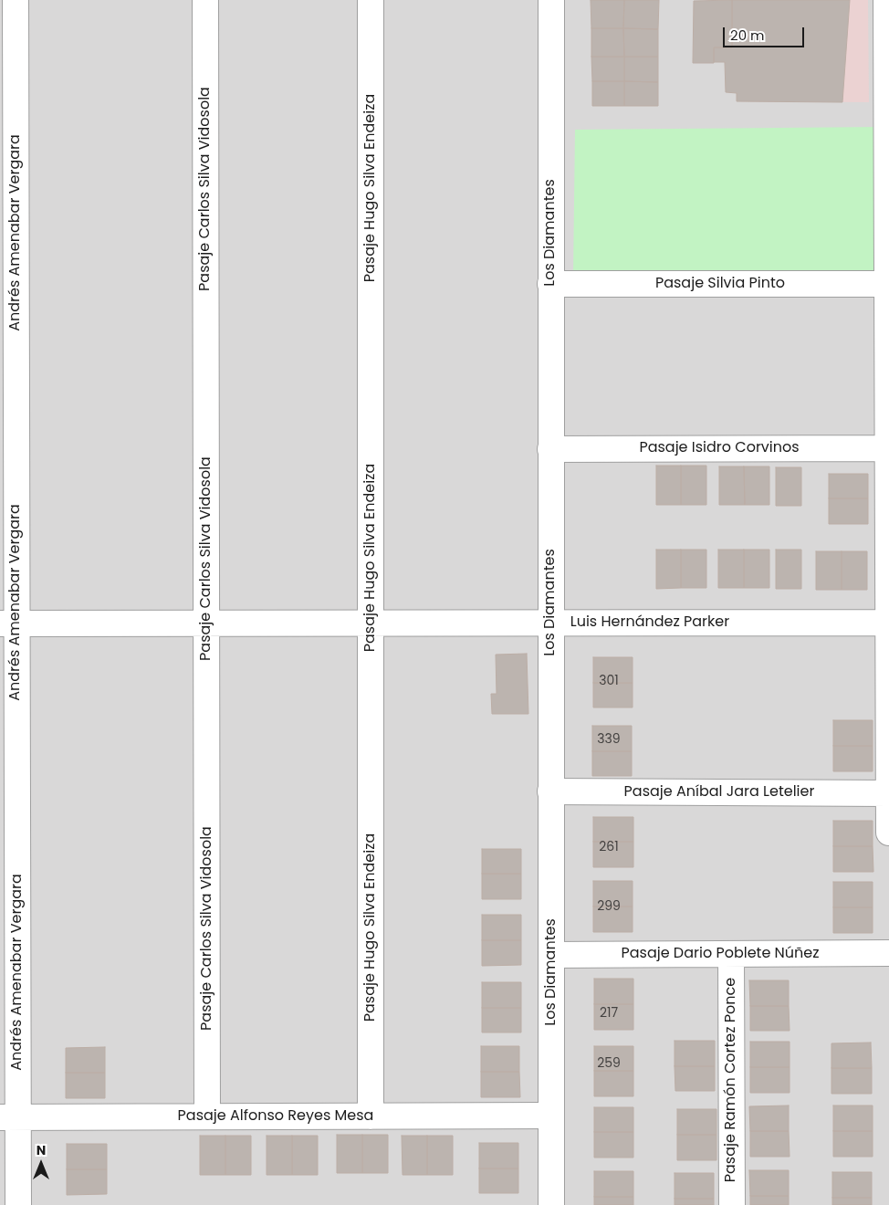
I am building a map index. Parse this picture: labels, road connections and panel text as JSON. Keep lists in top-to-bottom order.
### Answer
{
  "streets": {
    "street": [
      "Pasaje Hugo Silva Endeiza",
      "Pasaje Carlos Silva Vidosola",
      "Andrés Amenabar Vergara",
      "Los Diamantes",
      "Pasaje Silvia Pinto",
      "Pasaje Isidro Corvinos",
      "Luis Hernández Parker",
      "Pasaje Aníbal Jara Letelier",
      "Pasaje Dario Poblete Núñez",
      "Pasaje Ramón Cortez Ponce",
      "Pasaje Alfonso Reyes Mesa"
    ]
  },
  "crossings": [
    ["Pasaje Hugo Silva Endeiza", "Luis Hernández Parker"],
    ["Pasaje Hugo Silva Endeiza", "Pasaje Alfonso Reyes Mesa"],
    ["Pasaje Carlos Silva Vidosola", "Luis Hernández Parker"],
    ["Pasaje Carlos Silva Vidosola", "Pasaje Alfonso Reyes Mesa"],
    ["Andrés Amenabar Vergara", "Luis Hernández Parker"],
    ["Andrés Amenabar Vergara", "Pasaje Alfonso Reyes Mesa"],
    ["Los Diamantes", "Pasaje Silvia Pinto"],
    ["Los Diamantes", "Pasaje Isidro Corvinos"],
    ["Los Diamantes", "Luis Hernández Parker"],
    ["Los Diamantes", "Pasaje Aníbal Jara Letelier"],
    ["Los Diamantes", "Pasaje Dario Poblete Núñez"],
    ["Los Diamantes", "Pasaje Alfonso Reyes Mesa"],
    ["Pasaje Dario Poblete Núñez", "Pasaje Ramón Cortez Ponce"]
  ],
  "house_numbers": [
    "301",
    "339",
    "261",
    "299",
    "217",
    "259"
  ],
  "scale_bar": "20 m",
  "north": "top"
}
